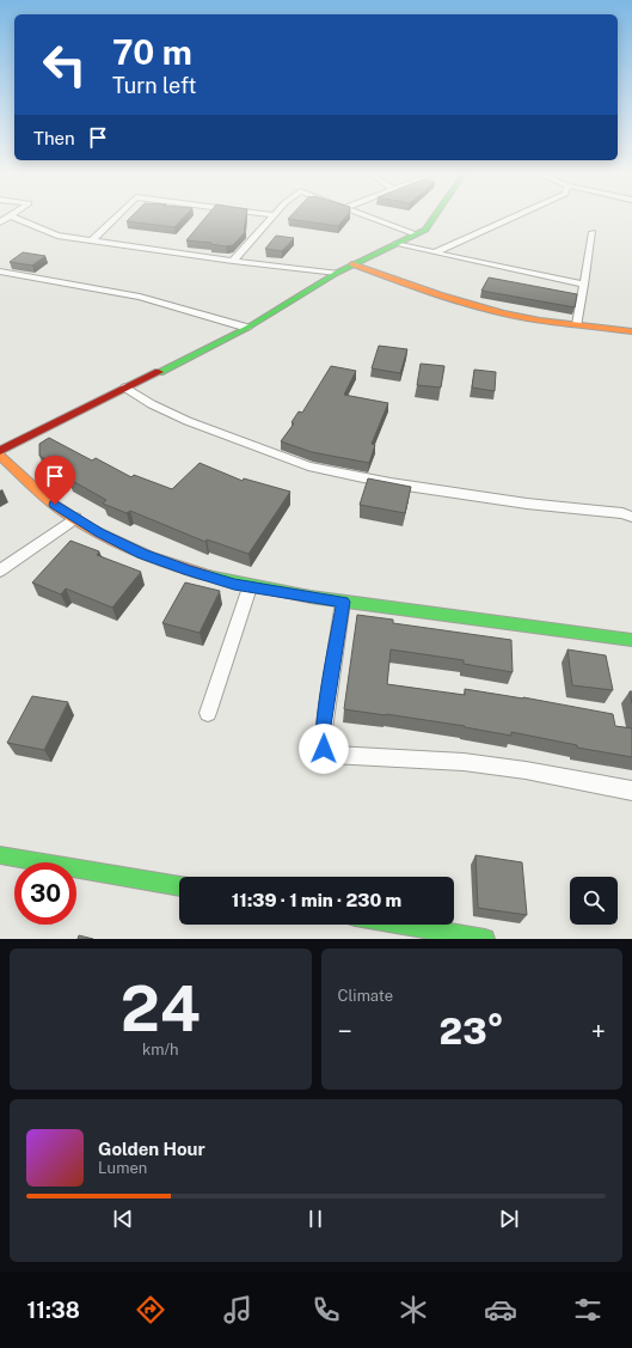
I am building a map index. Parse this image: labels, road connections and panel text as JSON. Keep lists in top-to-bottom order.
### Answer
{
  "page": {
    "turn": ["70 m", "Turn left"],
    "then": "Then",
    "limit": "30",
    "trip": "11:39 · 1 min · 230 m",
    "tile": [
      ["24", "km/h"],
      "Climate"
    ],
    "heat": ["−", "23°", "+"],
    "song": ["Golden Hour", "Lumen"],
    "tabs": "11:38"
  }
}
